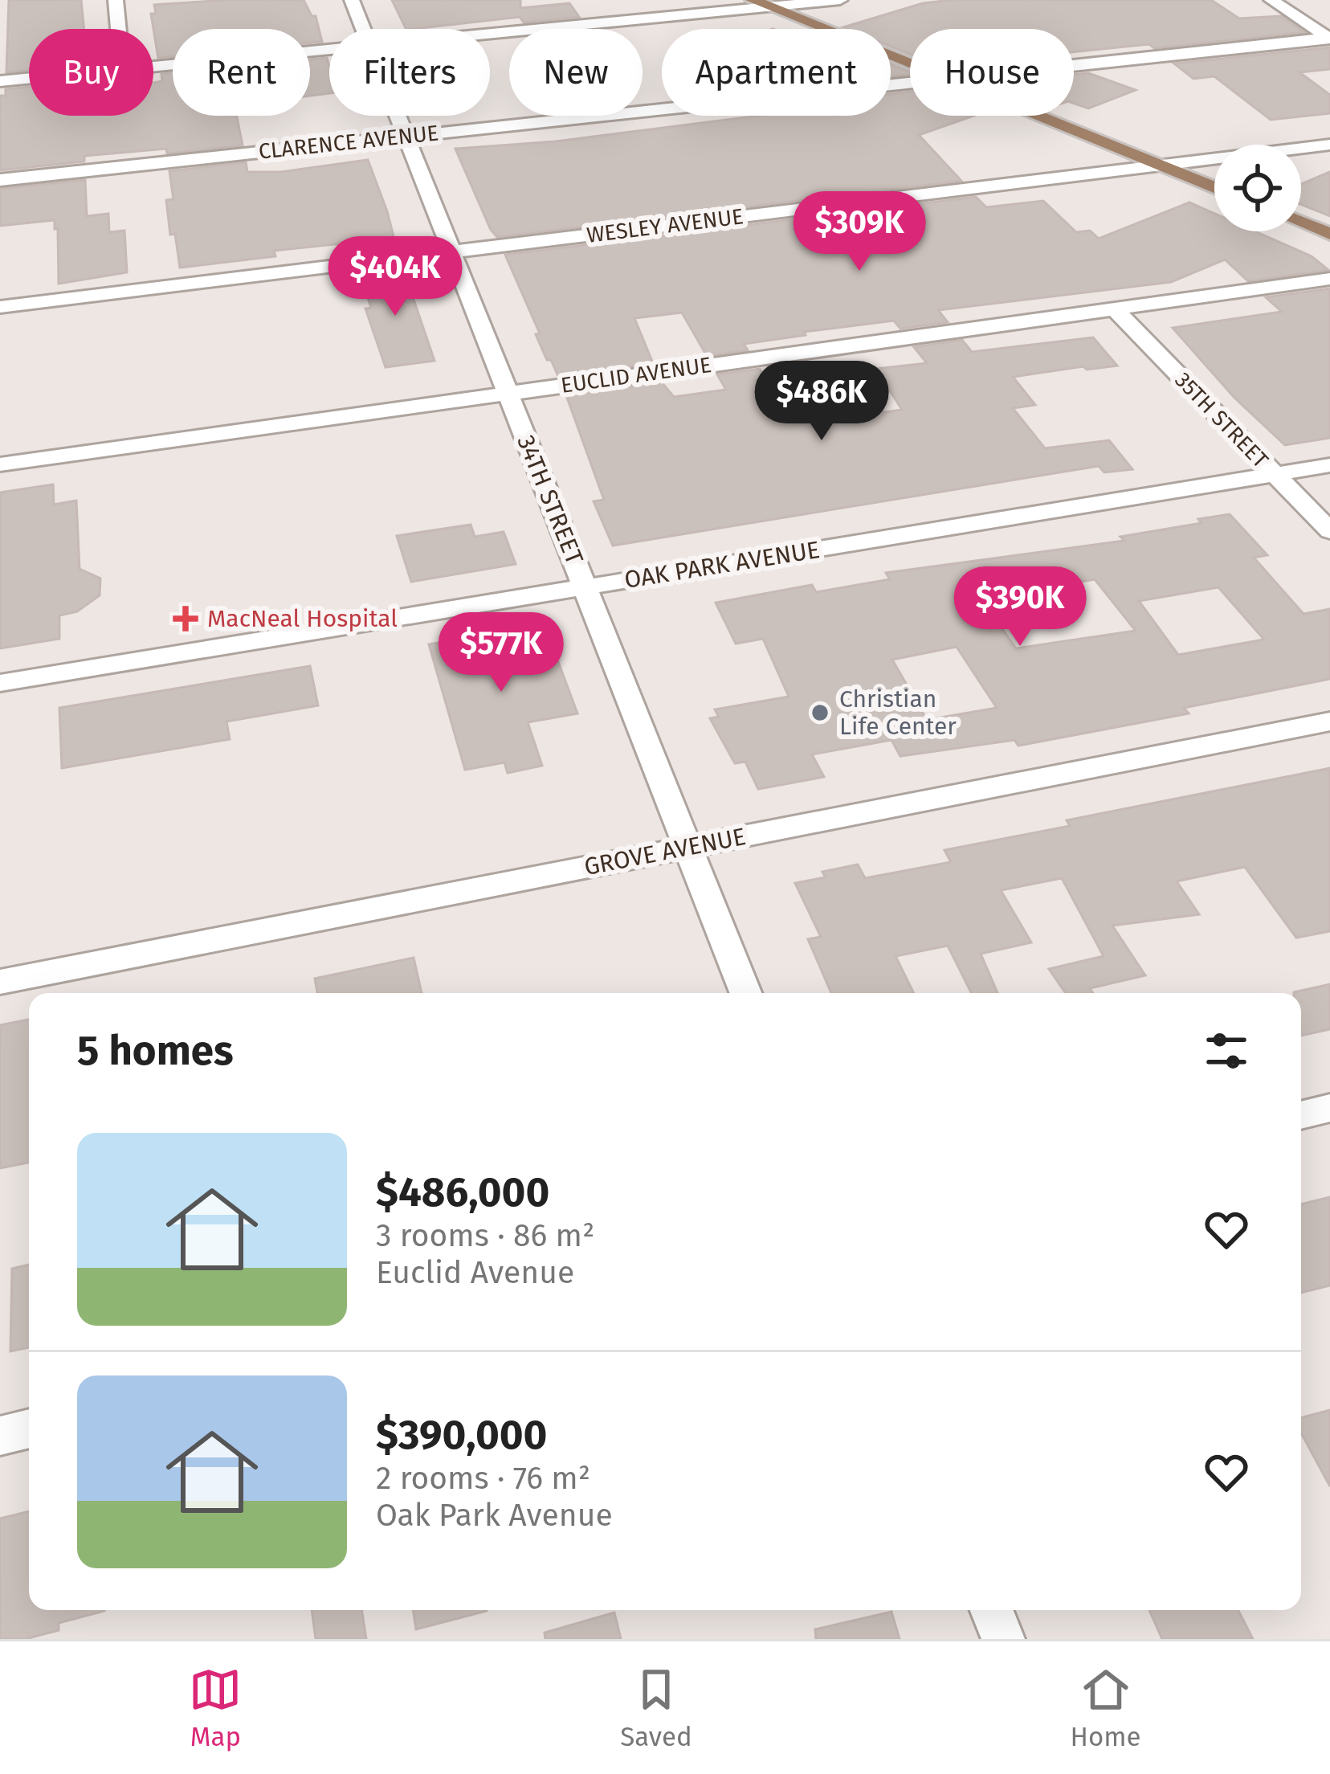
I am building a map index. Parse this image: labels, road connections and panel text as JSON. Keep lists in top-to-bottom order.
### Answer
{
  "streets": {
    "street": [
      "CLARENCE AVENUE",
      "WESLEY AVENUE",
      "EUCLID AVENUE",
      "35TH STREET",
      "34TH STREET",
      "OAK PARK AVENUE",
      "GROVE AVENUE"
    ]
  },
  "crossings": [
    ["CLARENCE AVENUE", "34TH STREET"],
    ["WESLEY AVENUE", "34TH STREET"],
    ["EUCLID AVENUE", "35TH STREET"],
    ["EUCLID AVENUE", "34TH STREET"],
    ["35TH STREET", "OAK PARK AVENUE"],
    ["34TH STREET", "OAK PARK AVENUE"],
    ["34TH STREET", "GROVE AVENUE"]
  ],
  "places": {
    "health": ["MacNeal Hospital"],
    "other": ["Christian Life Center"]
  },
  "page": {
    "chip": [
      "Buy",
      "Rent",
      "Filters",
      "New",
      "Apartment",
      "House"
    ],
    "price": [
      "$309K",
      "$404K",
      "$486K",
      "$390K",
      "$577K"
    ],
    "heading": "5 homes",
    "list": [
      {
        "name": "$486,000",
        "note": "3 rooms · 86 m² · Euclid Avenue"
      },
      {
        "name": "$390,000",
        "note": "2 rooms · 76 m² · Oak Park Avenue"
      }
    ],
    "tabs": ["Map", "Saved", "Home"]
  }
}
